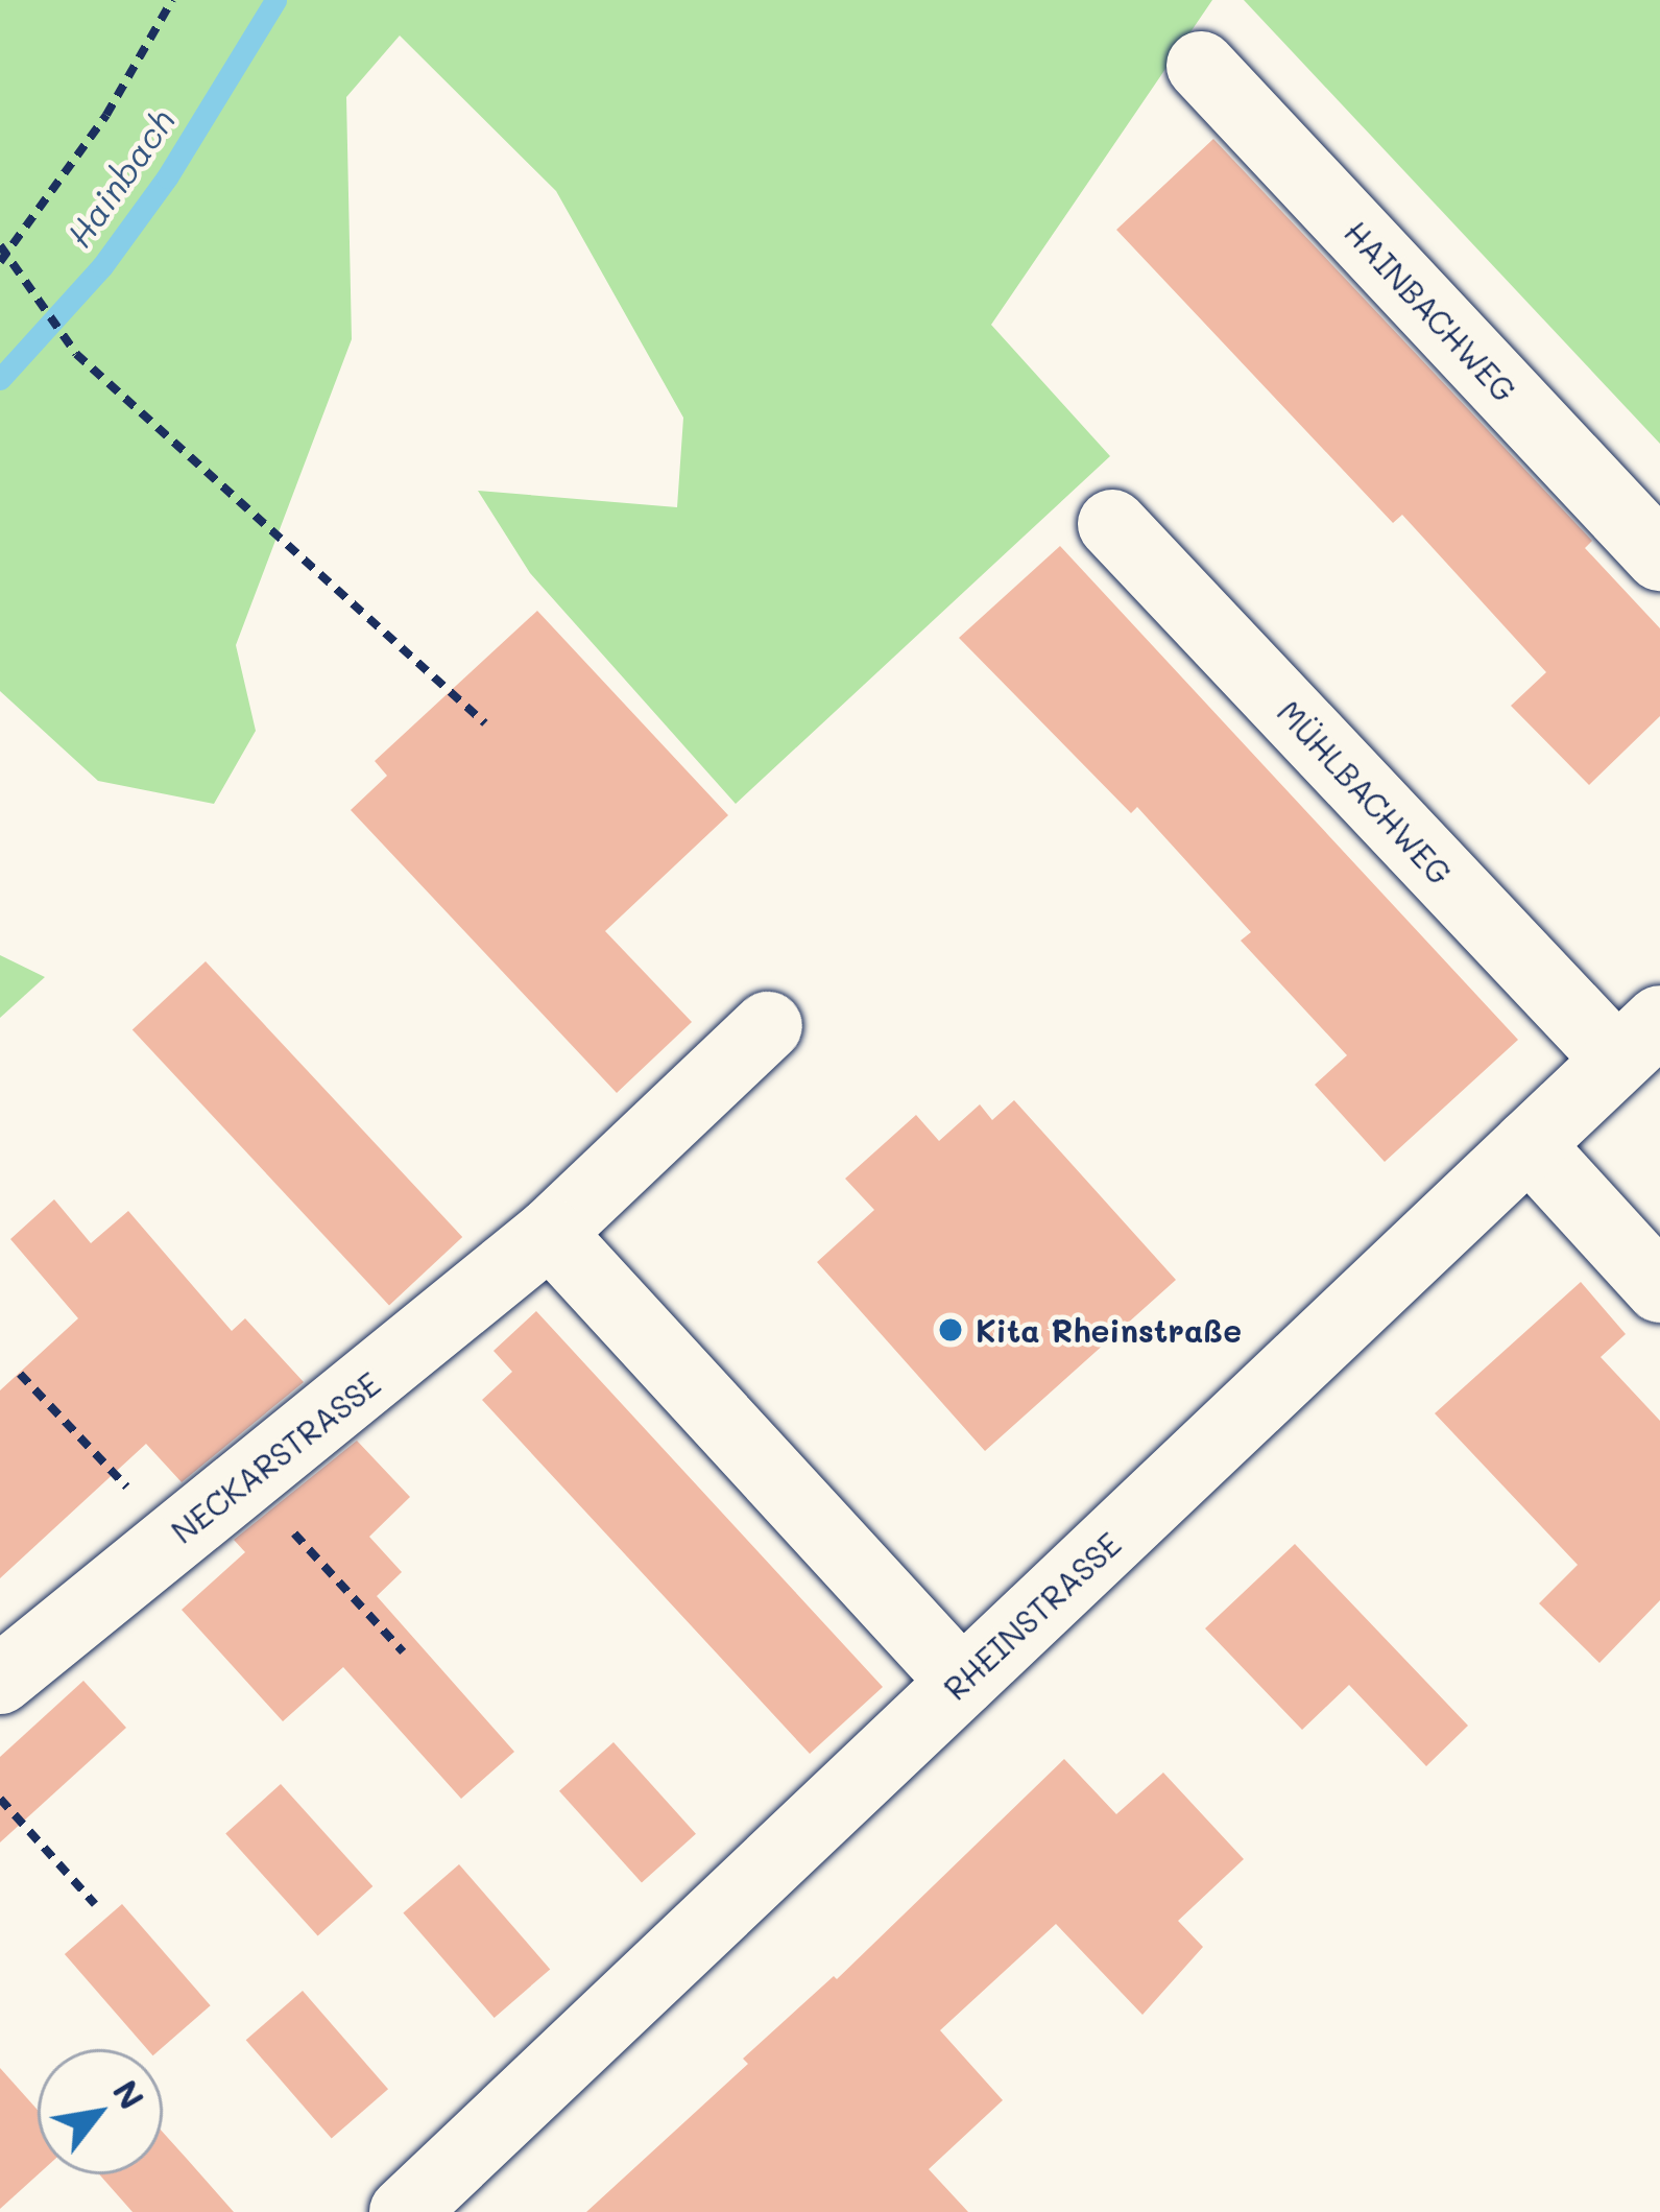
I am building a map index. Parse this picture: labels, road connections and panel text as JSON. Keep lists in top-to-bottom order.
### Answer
{
  "streets": {
    "street": [
      "HAINBACHWEG",
      "MÜHLBACHWEG",
      "NECKARSTRASSE",
      "RHEINSTRASSE"
    ]
  },
  "crossings": [
    ["MÜHLBACHWEG", "RHEINSTRASSE"]
  ],
  "water": ["Hainbach"],
  "places": ["Kita Rheinstraße"],
  "north": "top right"
}
